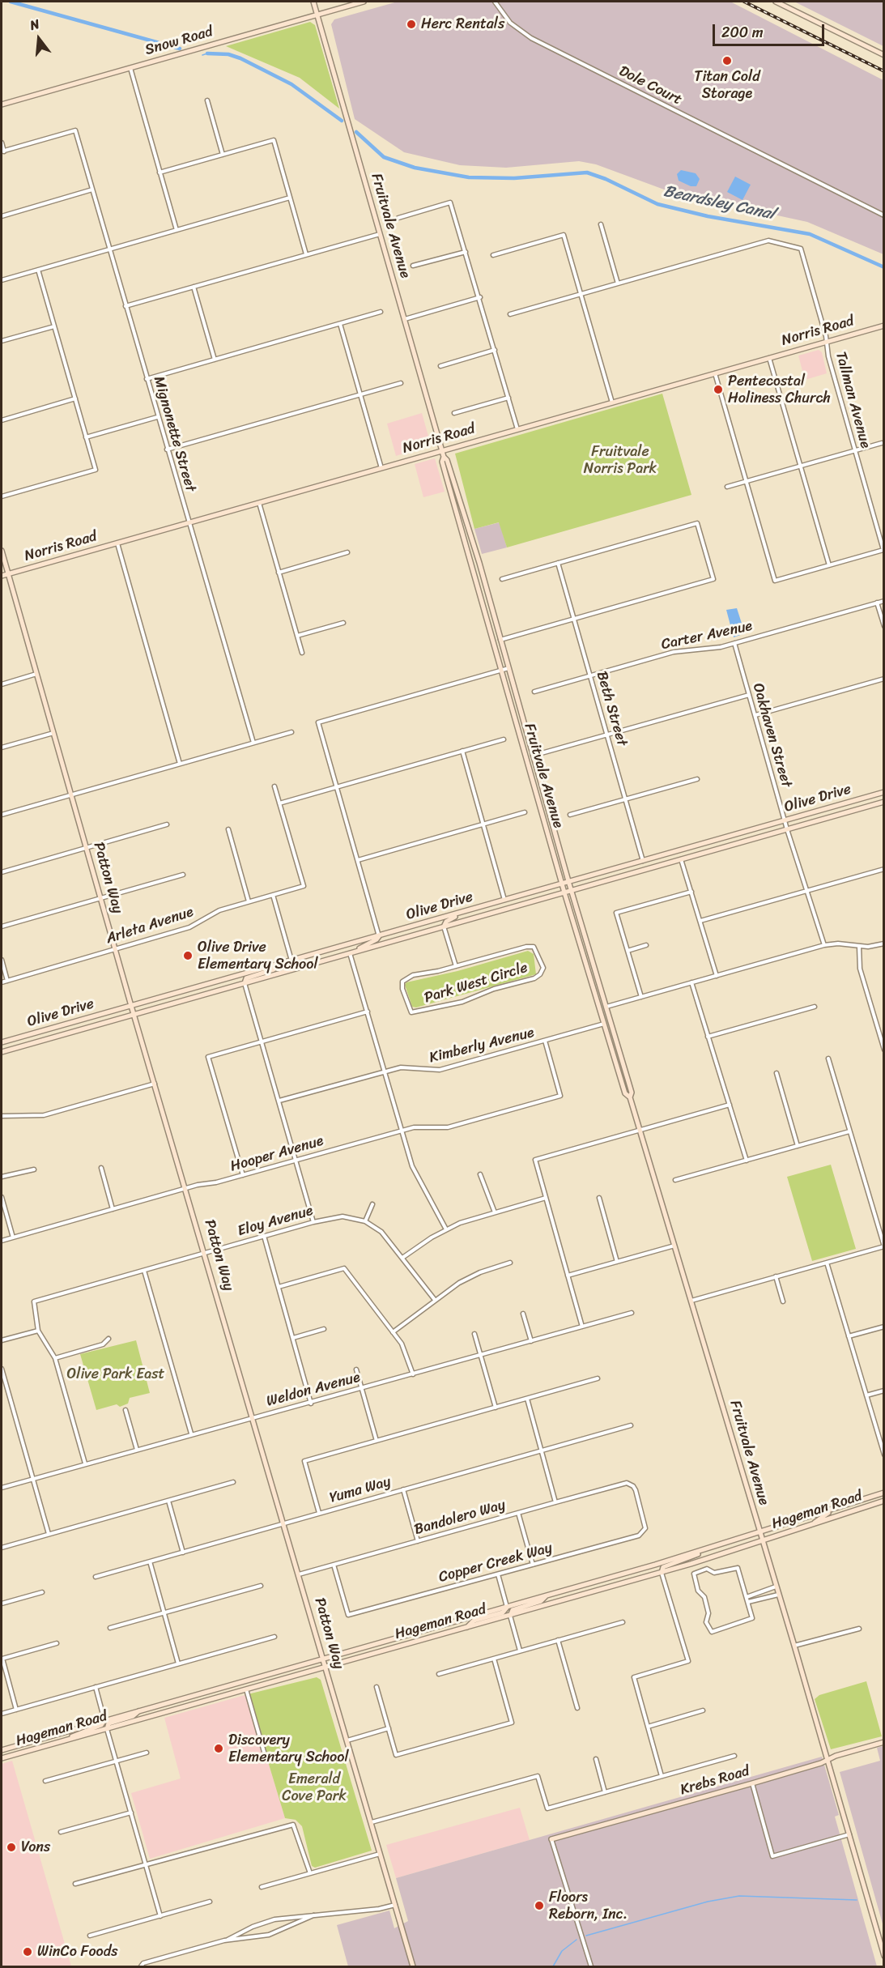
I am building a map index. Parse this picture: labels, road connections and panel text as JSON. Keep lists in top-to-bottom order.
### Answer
{
  "streets": {
    "main road": [
      "Snow Road",
      "Fruitvale Avenue",
      "Norris Road",
      "Olive Drive",
      "Patton Way",
      "Hageman Road",
      "Krebs Road"
    ],
    "street": [
      "Dole Court",
      "Tallman Avenue",
      "Mignonette Street",
      "Carter Avenue",
      "Beth Street",
      "Oakhaven Street",
      "Arleta Avenue",
      "Park West Circle",
      "Kimberly Avenue",
      "Hooper Avenue",
      "Eloy Avenue",
      "Weldon Avenue",
      "Yuma Way",
      "Bandolero Way",
      "Copper Creek Way"
    ]
  },
  "crossings": [
    ["Snow Road", "Fruitvale Avenue"],
    ["Fruitvale Avenue", "Norris Road"],
    ["Fruitvale Avenue", "Olive Drive"],
    ["Fruitvale Avenue", "Kimberly Avenue"],
    ["Fruitvale Avenue", "Hageman Road"],
    ["Fruitvale Avenue", "Krebs Road"],
    ["Norris Road", "Tallman Avenue"],
    ["Norris Road", "Mignonette Street"],
    ["Norris Road", "Patton Way"],
    ["Carter Avenue", "Beth Street"],
    ["Carter Avenue", "Oakhaven Street"],
    ["Beth Street", "Olive Drive"],
    ["Oakhaven Street", "Olive Drive"],
    ["Olive Drive", "Patton Way"],
    ["Patton Way", "Arleta Avenue"],
    ["Patton Way", "Hooper Avenue"],
    ["Patton Way", "Eloy Avenue"],
    ["Patton Way", "Weldon Avenue"],
    ["Patton Way", "Yuma Way"],
    ["Patton Way", "Hageman Road"],
    ["Patton Way", "Bandolero Way"],
    ["Kimberly Avenue", "Hooper Avenue"],
    ["Bandolero Way", "Copper Creek Way"]
  ],
  "water": ["Beardsley Canal"],
  "parks": ["Fruitvale Norris Park", "Olive Park East", "Emerald Cove Park"],
  "places": [
    "Herc Rentals",
    "Titan Cold Storage",
    "Pentecostal Holiness Church",
    "Olive Drive Elementary School",
    "Discovery Elementary School",
    "Vons",
    "Floors Reborn, Inc.",
    "WinCo Foods"
  ],
  "scale_bar": "200 m",
  "north": "top"
}
